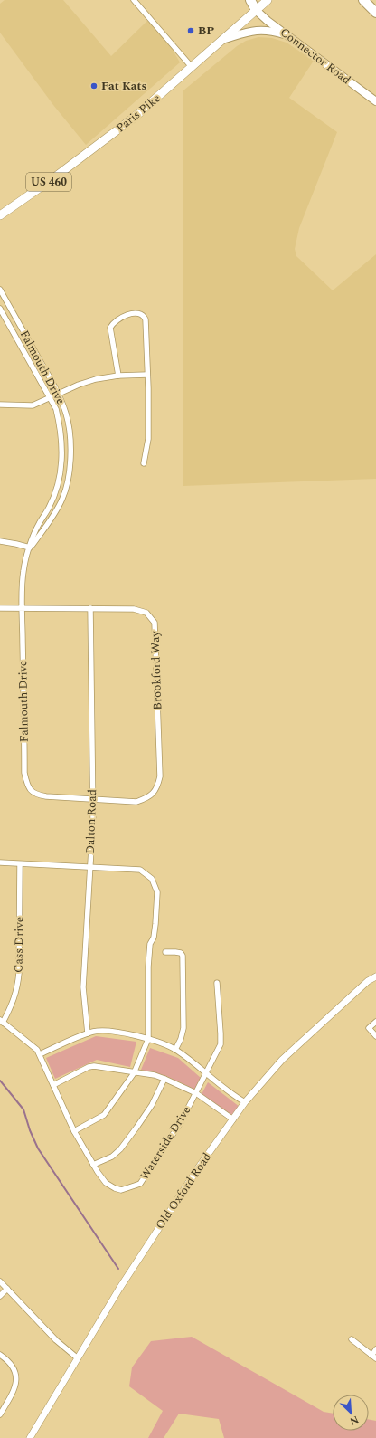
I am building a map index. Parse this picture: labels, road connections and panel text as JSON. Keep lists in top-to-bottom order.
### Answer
{
  "streets": {
    "main road": ["Connector Road", "Paris Pike", "US 460"],
    "street": [
      "Falmouth Drive",
      "Brookford Way",
      "Dalton Road",
      "Cass Drive",
      "Waterside Drive",
      "Old Oxford Road"
    ]
  },
  "crossings": [
    ["Connector Road", "Paris Pike"],
    ["Falmouth Drive", "Brookford Way"],
    ["Falmouth Drive", "Dalton Road"],
    ["Brookford Way", "Dalton Road"],
    ["Cass Drive", "Waterside Drive"]
  ],
  "places": ["BP", "Fat Kats"],
  "north": "bottom right"
}
